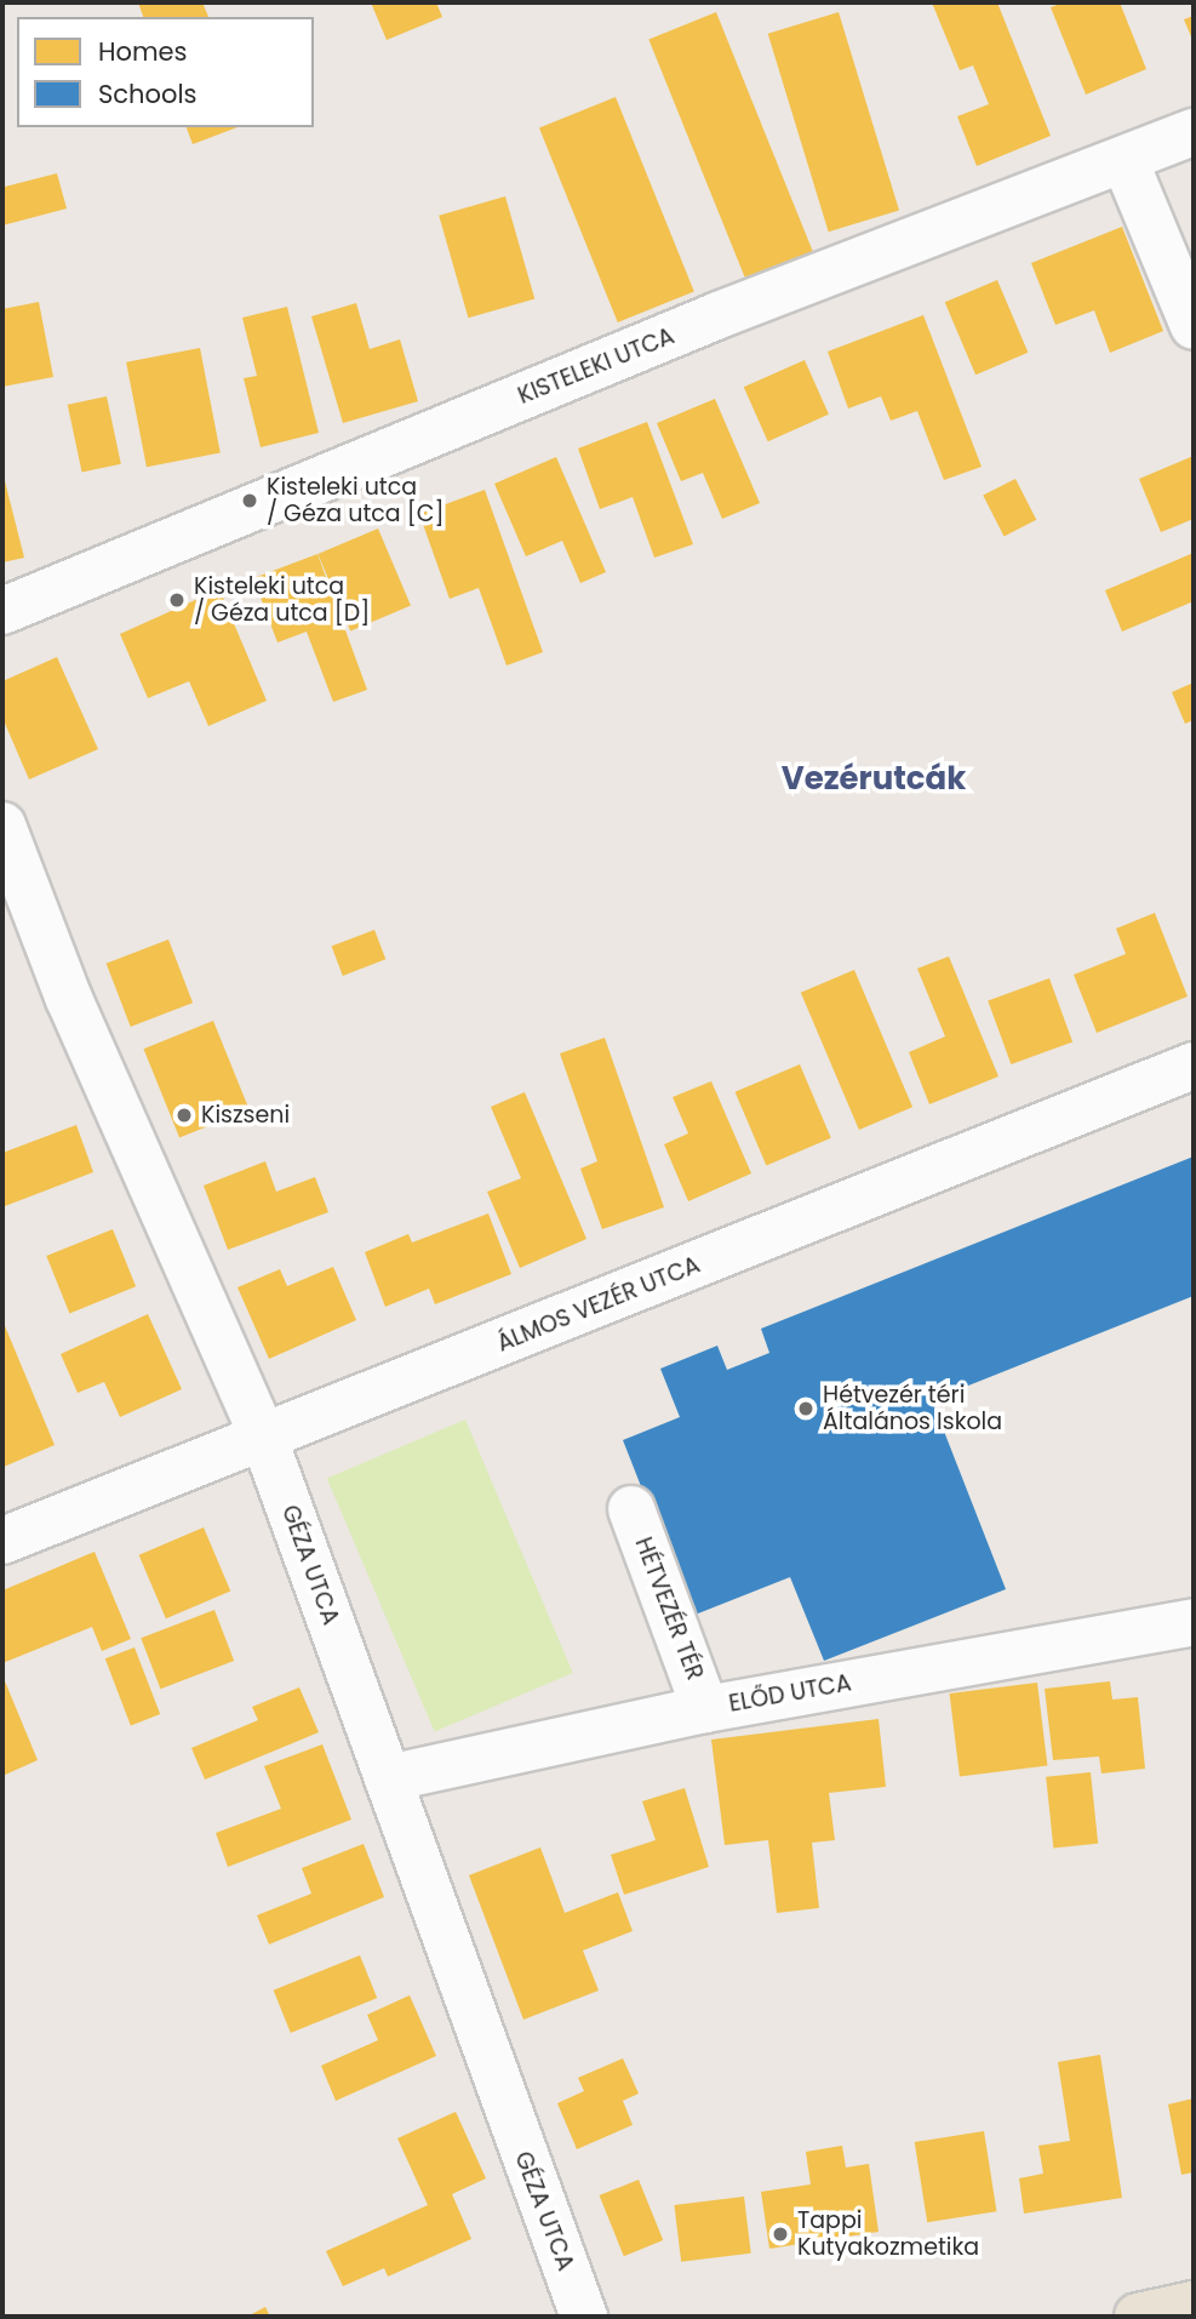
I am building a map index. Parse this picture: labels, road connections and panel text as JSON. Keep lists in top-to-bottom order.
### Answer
{
  "streets": {
    "street": [
      "KISTELEKI UTCA",
      "ÁLMOS VEZÉR UTCA",
      "GÉZA UTCA",
      "HÉTVEZÉR TÉR",
      "ELŐD UTCA"
    ]
  },
  "crossings": [
    ["ÁLMOS VEZÉR UTCA", "GÉZA UTCA"],
    ["GÉZA UTCA", "ELŐD UTCA"],
    ["HÉTVEZÉR TÉR", "ELŐD UTCA"]
  ],
  "districts": ["Vezérutcák"],
  "places": [
    "Kisteleki utca / Géza utca [C]",
    "Kisteleki utca / Géza utca [D]",
    "Kiszseni",
    "Hétvezér téri Általános Iskola",
    "Tappi Kutyakozmetika"
  ],
  "legend": ["Homes", "Schools"]
}
